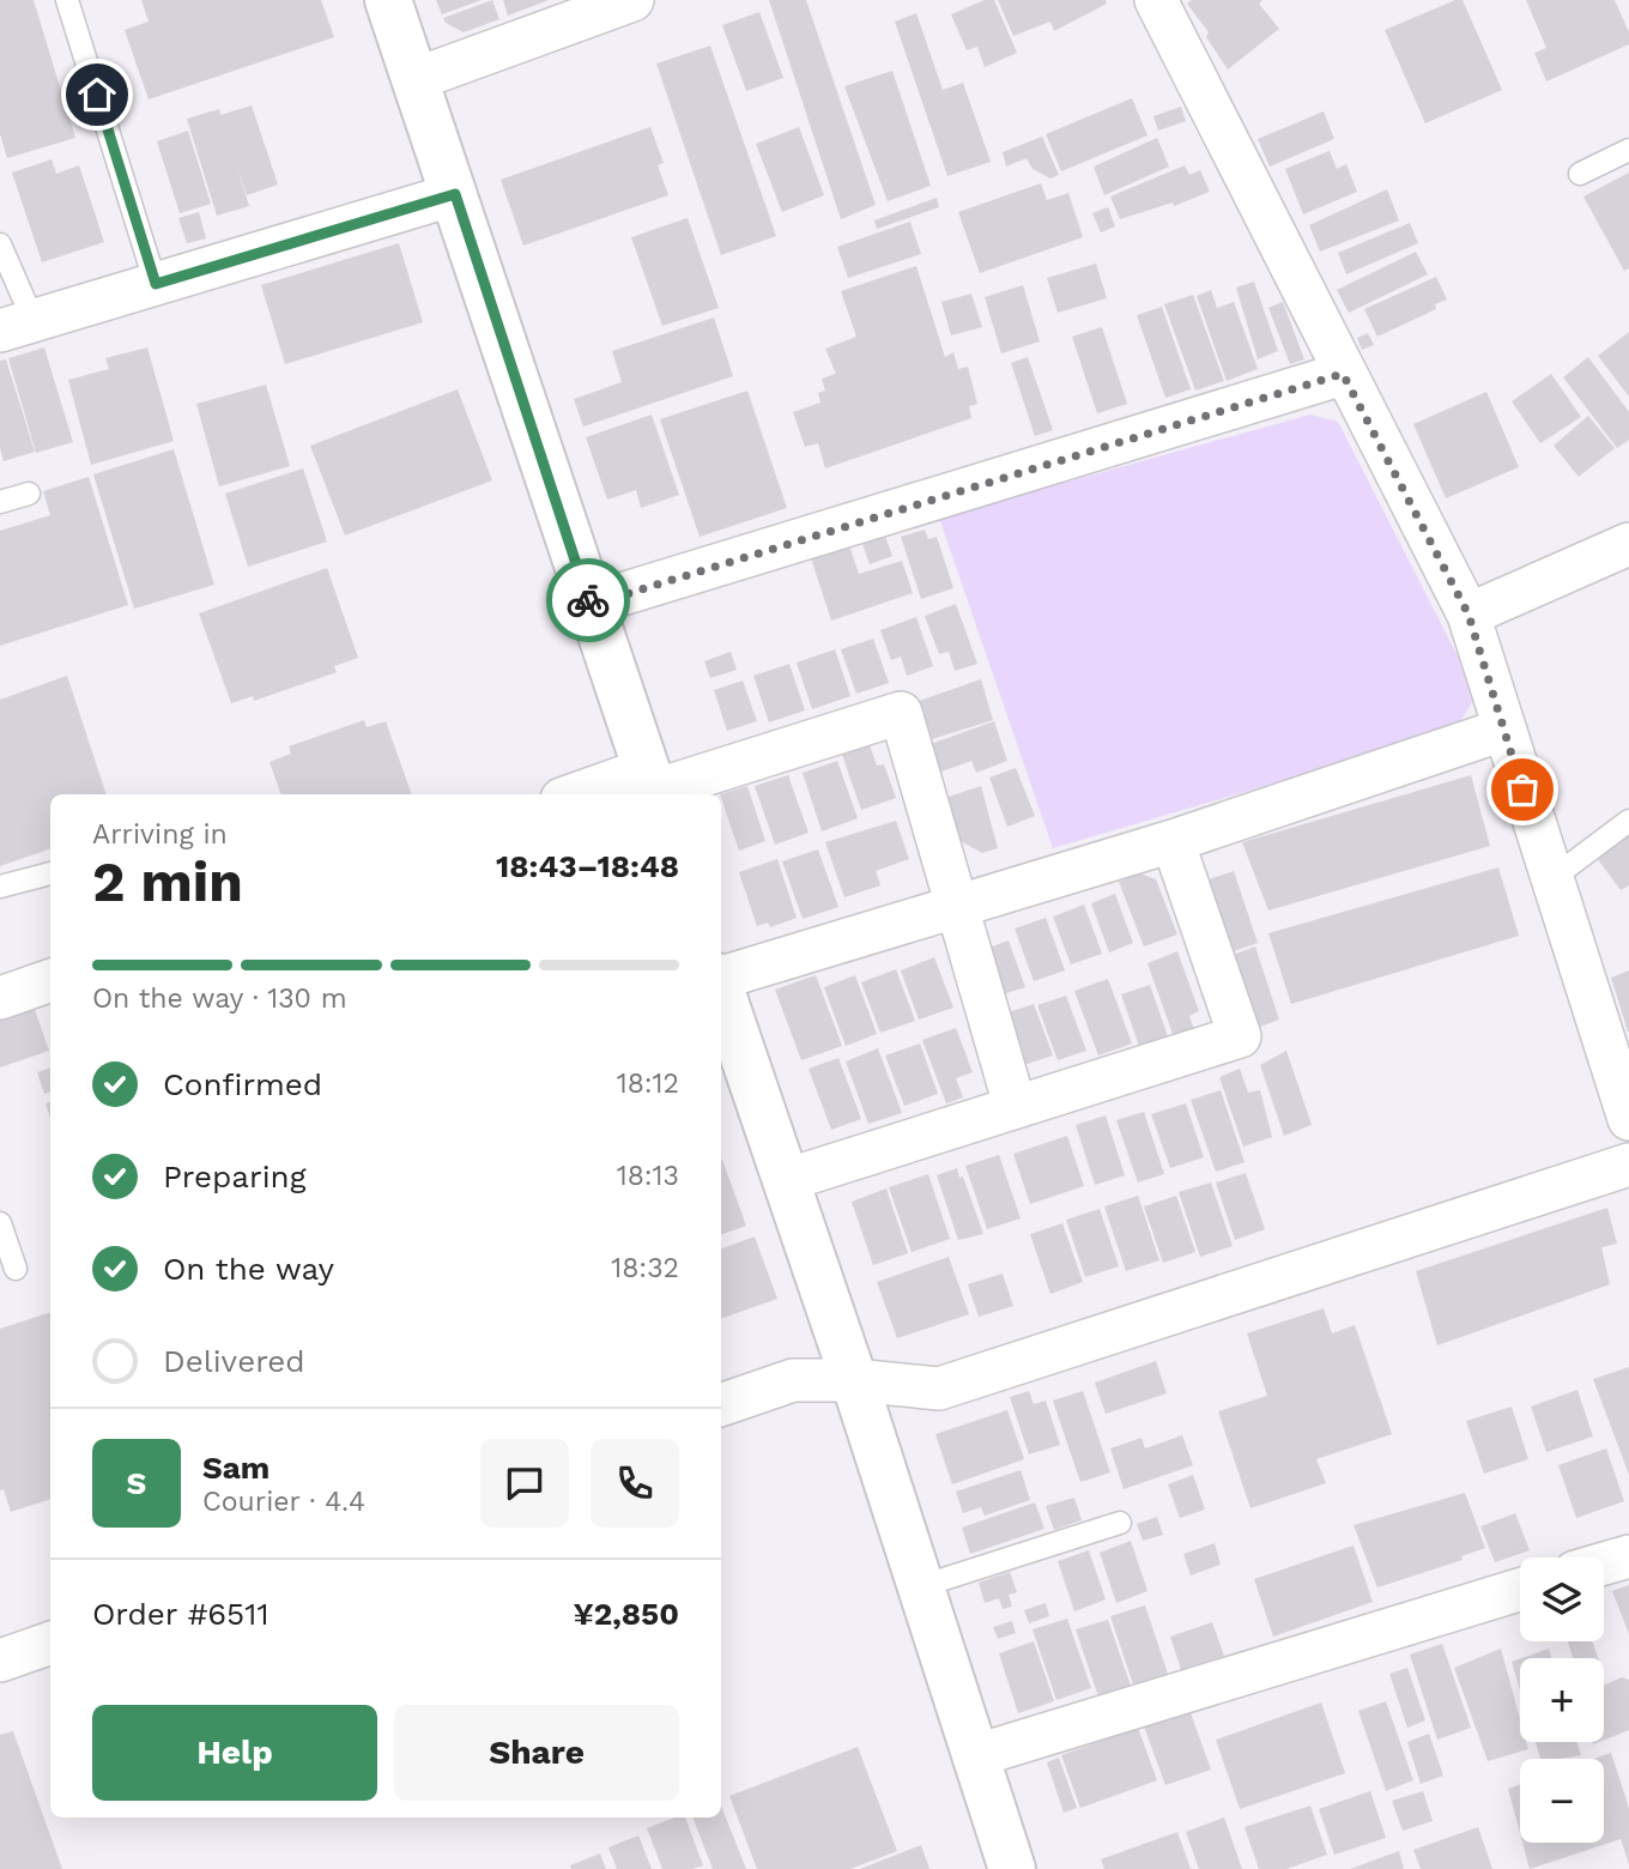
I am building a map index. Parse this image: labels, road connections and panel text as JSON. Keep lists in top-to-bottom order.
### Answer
{
  "page": {
    "heading": ["2 min", "Arriving in", "18:43–18:48"],
    "panel": [
      "Sam",
      "Courier · 4.4",
      "Order #6511",
      "¥2,850"
    ],
    "bar": "On the way · 130 m",
    "list": [
      ["Confirmed", "18:12"],
      ["Preparing", "18:13"],
      ["On the way", "18:32"],
      "Delivered"
    ],
    "round": "S",
    "map_buttons": ["+", "−"],
    "buttons": ["Help", "Share"]
  }
}
